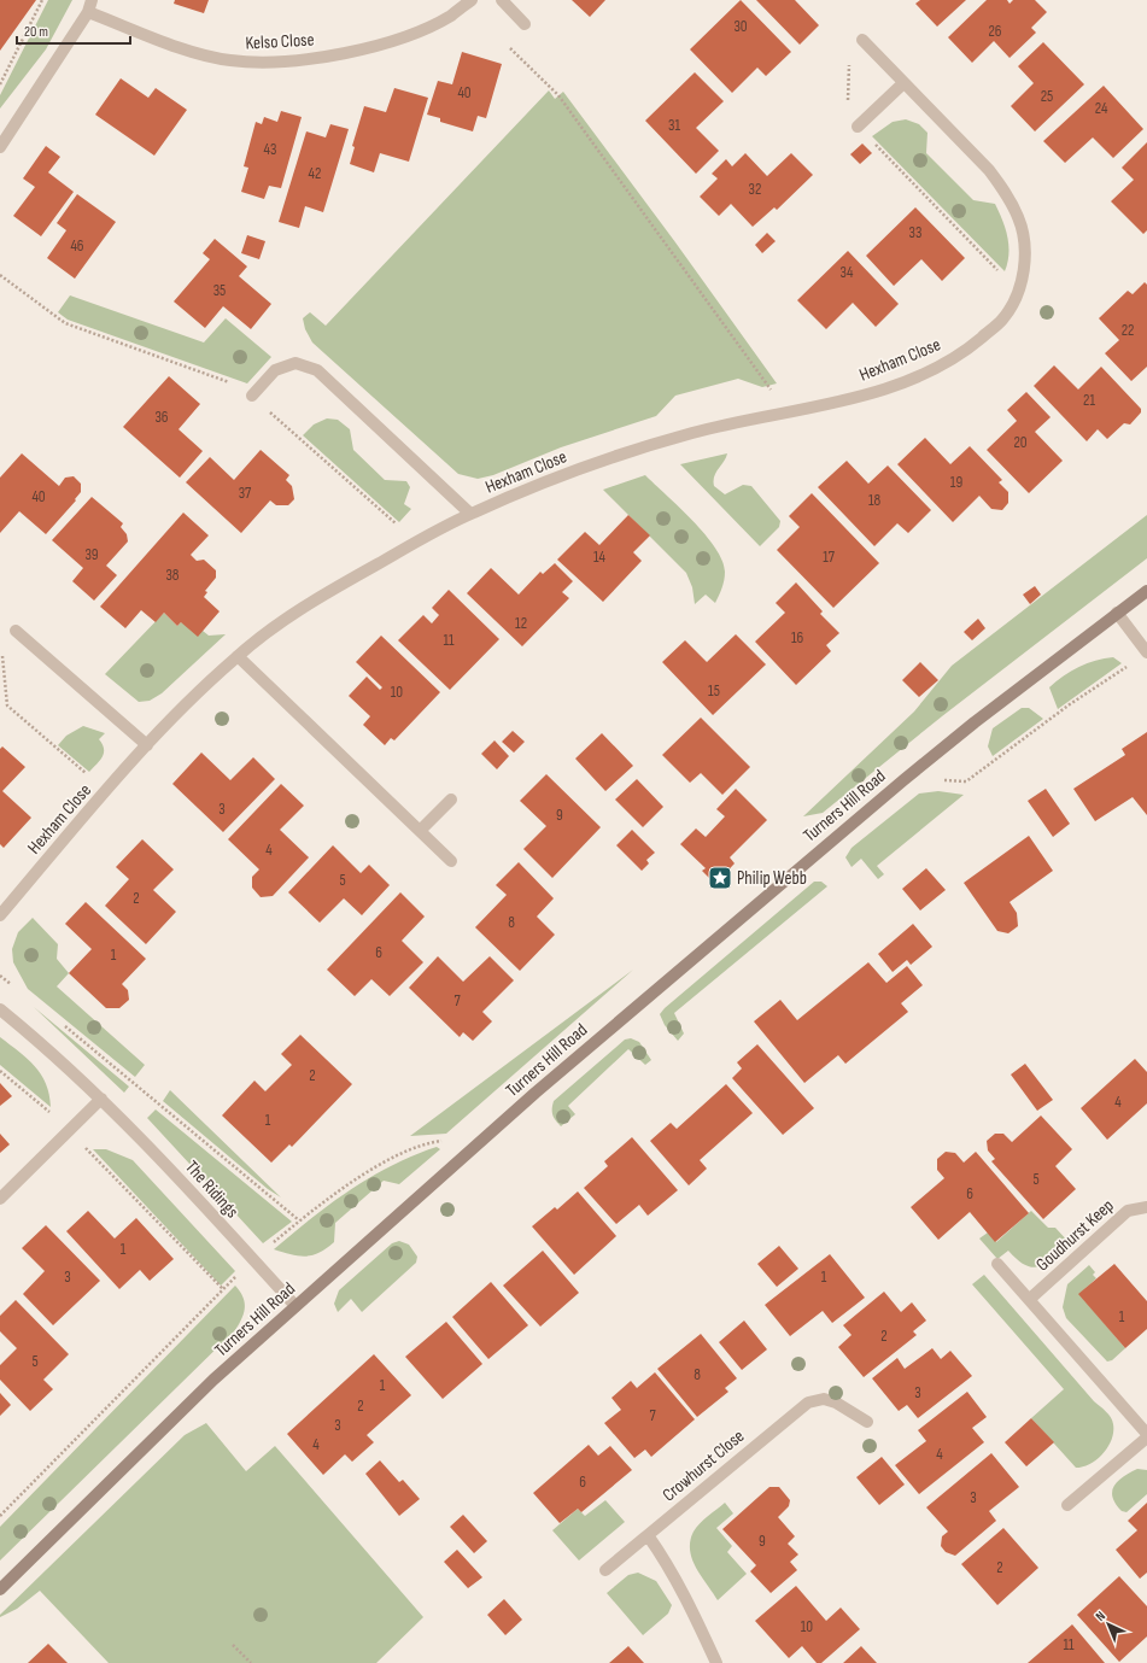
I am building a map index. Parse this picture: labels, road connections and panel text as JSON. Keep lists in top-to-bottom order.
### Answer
{
  "streets": {
    "street": [
      "Kelso Close",
      "Hexham Close",
      "Turners Hill Road",
      "The Ridings",
      "Goudhurst Keep",
      "Crowhurst Close"
    ]
  },
  "crossings": [
    ["Turners Hill Road", "The Ridings"]
  ],
  "places": {
    "place": ["Philip Webb"]
  },
  "house_numbers": [
    "30",
    "26",
    "40",
    "25",
    "24",
    "31",
    "43",
    "42",
    "32",
    "33",
    "46",
    "34",
    "35",
    "22",
    "21",
    "36",
    "20",
    "19",
    "37",
    "40",
    "18",
    "39",
    "14",
    "17",
    "38",
    "12",
    "16",
    "11",
    "15",
    "10",
    "3",
    "9",
    "4",
    "5",
    "2",
    "8",
    "6",
    "1",
    "7",
    "2",
    "4",
    "1",
    "5",
    "6",
    "1",
    "3",
    "1",
    "1",
    "2",
    "5",
    "8",
    "1",
    "3",
    "2",
    "7",
    "3",
    "4",
    "4",
    "6",
    "3",
    "9",
    "2",
    "10",
    "11"
  ],
  "scale_bar": "20 m",
  "north": "top left"
}
